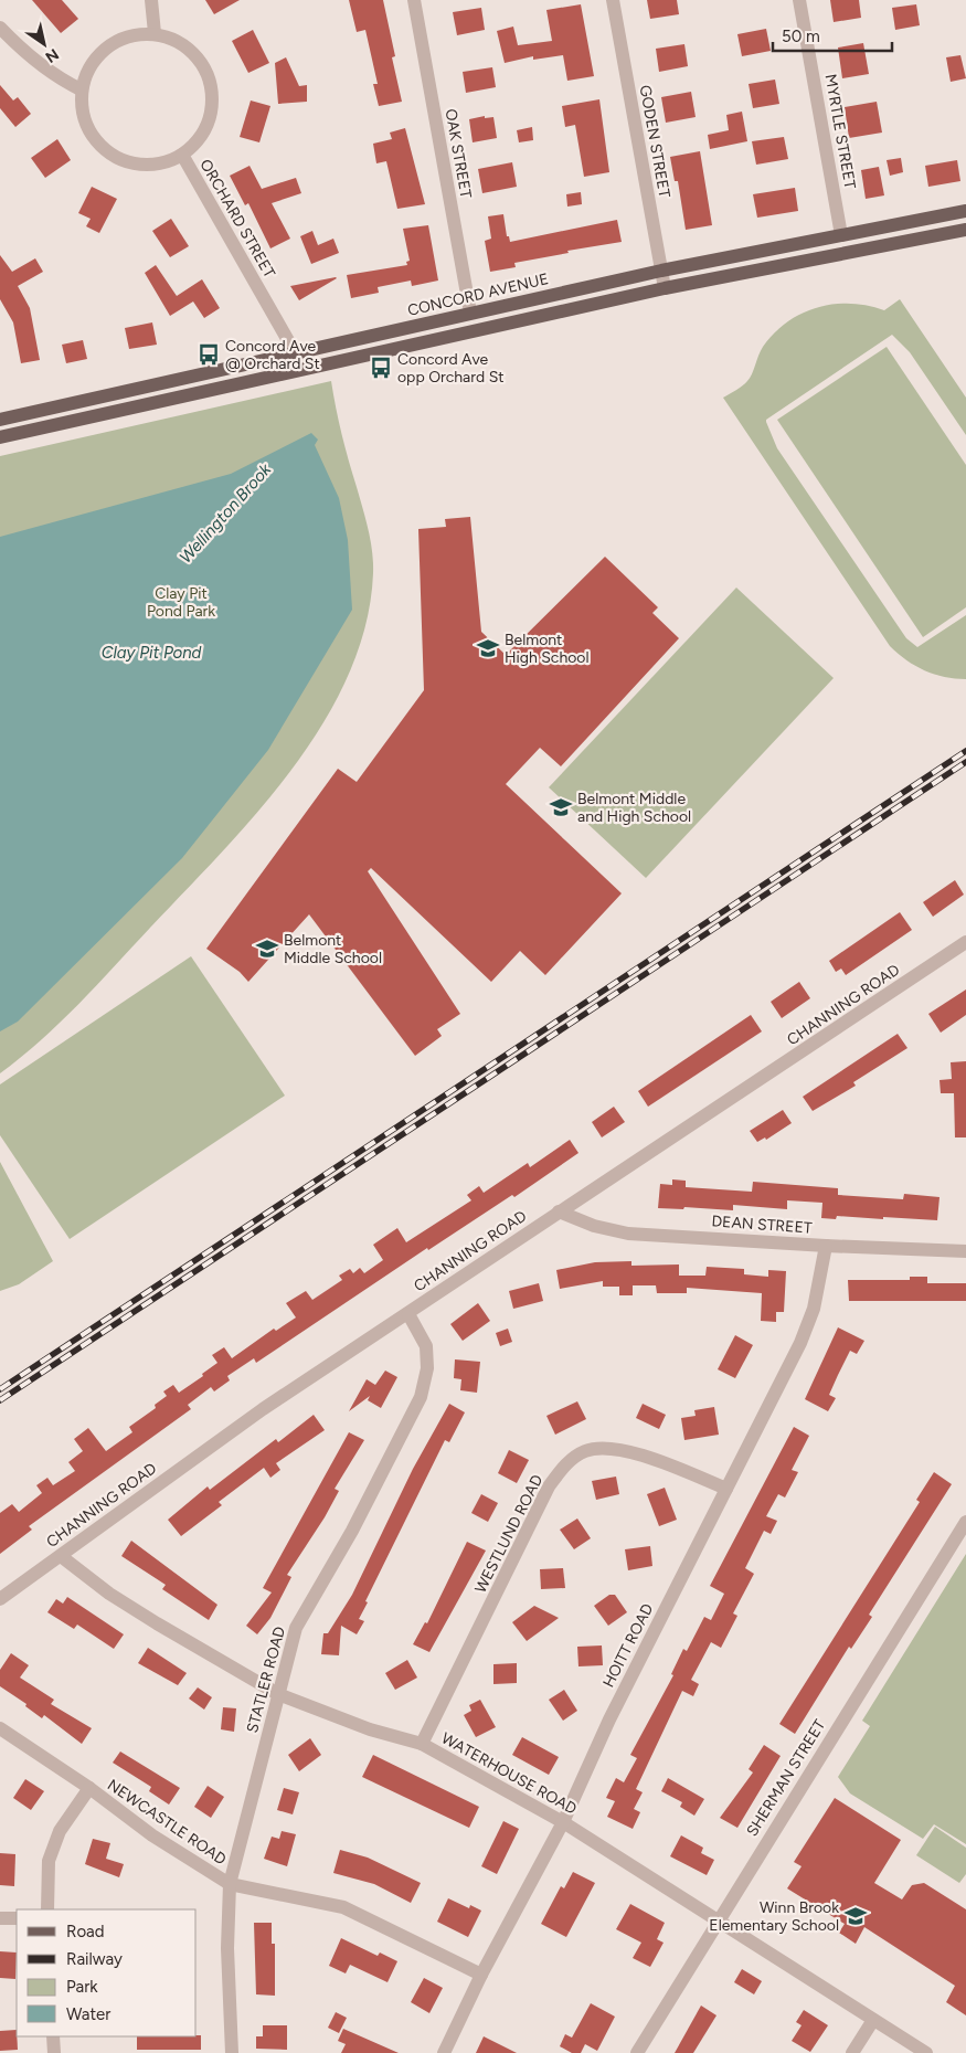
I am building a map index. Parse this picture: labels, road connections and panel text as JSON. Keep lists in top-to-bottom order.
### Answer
{
  "streets": {
    "main road": ["CONCORD AVENUE"],
    "street": [
      "MYRTLE STREET",
      "GODEN STREET",
      "OAK STREET",
      "ORCHARD STREET",
      "CHANNING ROAD",
      "DEAN STREET",
      "WESTLUND ROAD",
      "HOITT ROAD",
      "STATLER ROAD",
      "WATERHOUSE ROAD",
      "SHERMAN STREET",
      "NEWCASTLE ROAD"
    ]
  },
  "crossings": [
    ["MYRTLE STREET", "CONCORD AVENUE"],
    ["GODEN STREET", "CONCORD AVENUE"],
    ["OAK STREET", "CONCORD AVENUE"],
    ["ORCHARD STREET", "CONCORD AVENUE"],
    ["CHANNING ROAD", "DEAN STREET"],
    ["CHANNING ROAD", "STATLER ROAD"],
    ["CHANNING ROAD", "WATERHOUSE ROAD"],
    ["DEAN STREET", "HOITT ROAD"],
    ["WESTLUND ROAD", "HOITT ROAD"],
    ["WESTLUND ROAD", "WATERHOUSE ROAD"],
    ["HOITT ROAD", "WATERHOUSE ROAD"],
    ["HOITT ROAD", "NEWCASTLE ROAD"],
    ["STATLER ROAD", "WATERHOUSE ROAD"],
    ["STATLER ROAD", "NEWCASTLE ROAD"],
    ["WATERHOUSE ROAD", "SHERMAN STREET"]
  ],
  "water": ["Wellington Brook", "Clay Pit Pond"],
  "parks": ["Clay Pit Pond Park"],
  "places": {
    "bus stop": ["Concord Ave @ Orchard St", "Concord Ave opp Orchard St"],
    "school or university": [
      "Belmont High School",
      "Belmont Middle and High School",
      "Belmont Middle School",
      "Winn Brook Elementary School"
    ]
  },
  "legend": [
    "Road",
    "Railway",
    "Park",
    "Water"
  ],
  "scale_bar": "50 m",
  "north": "bottom right"
}
